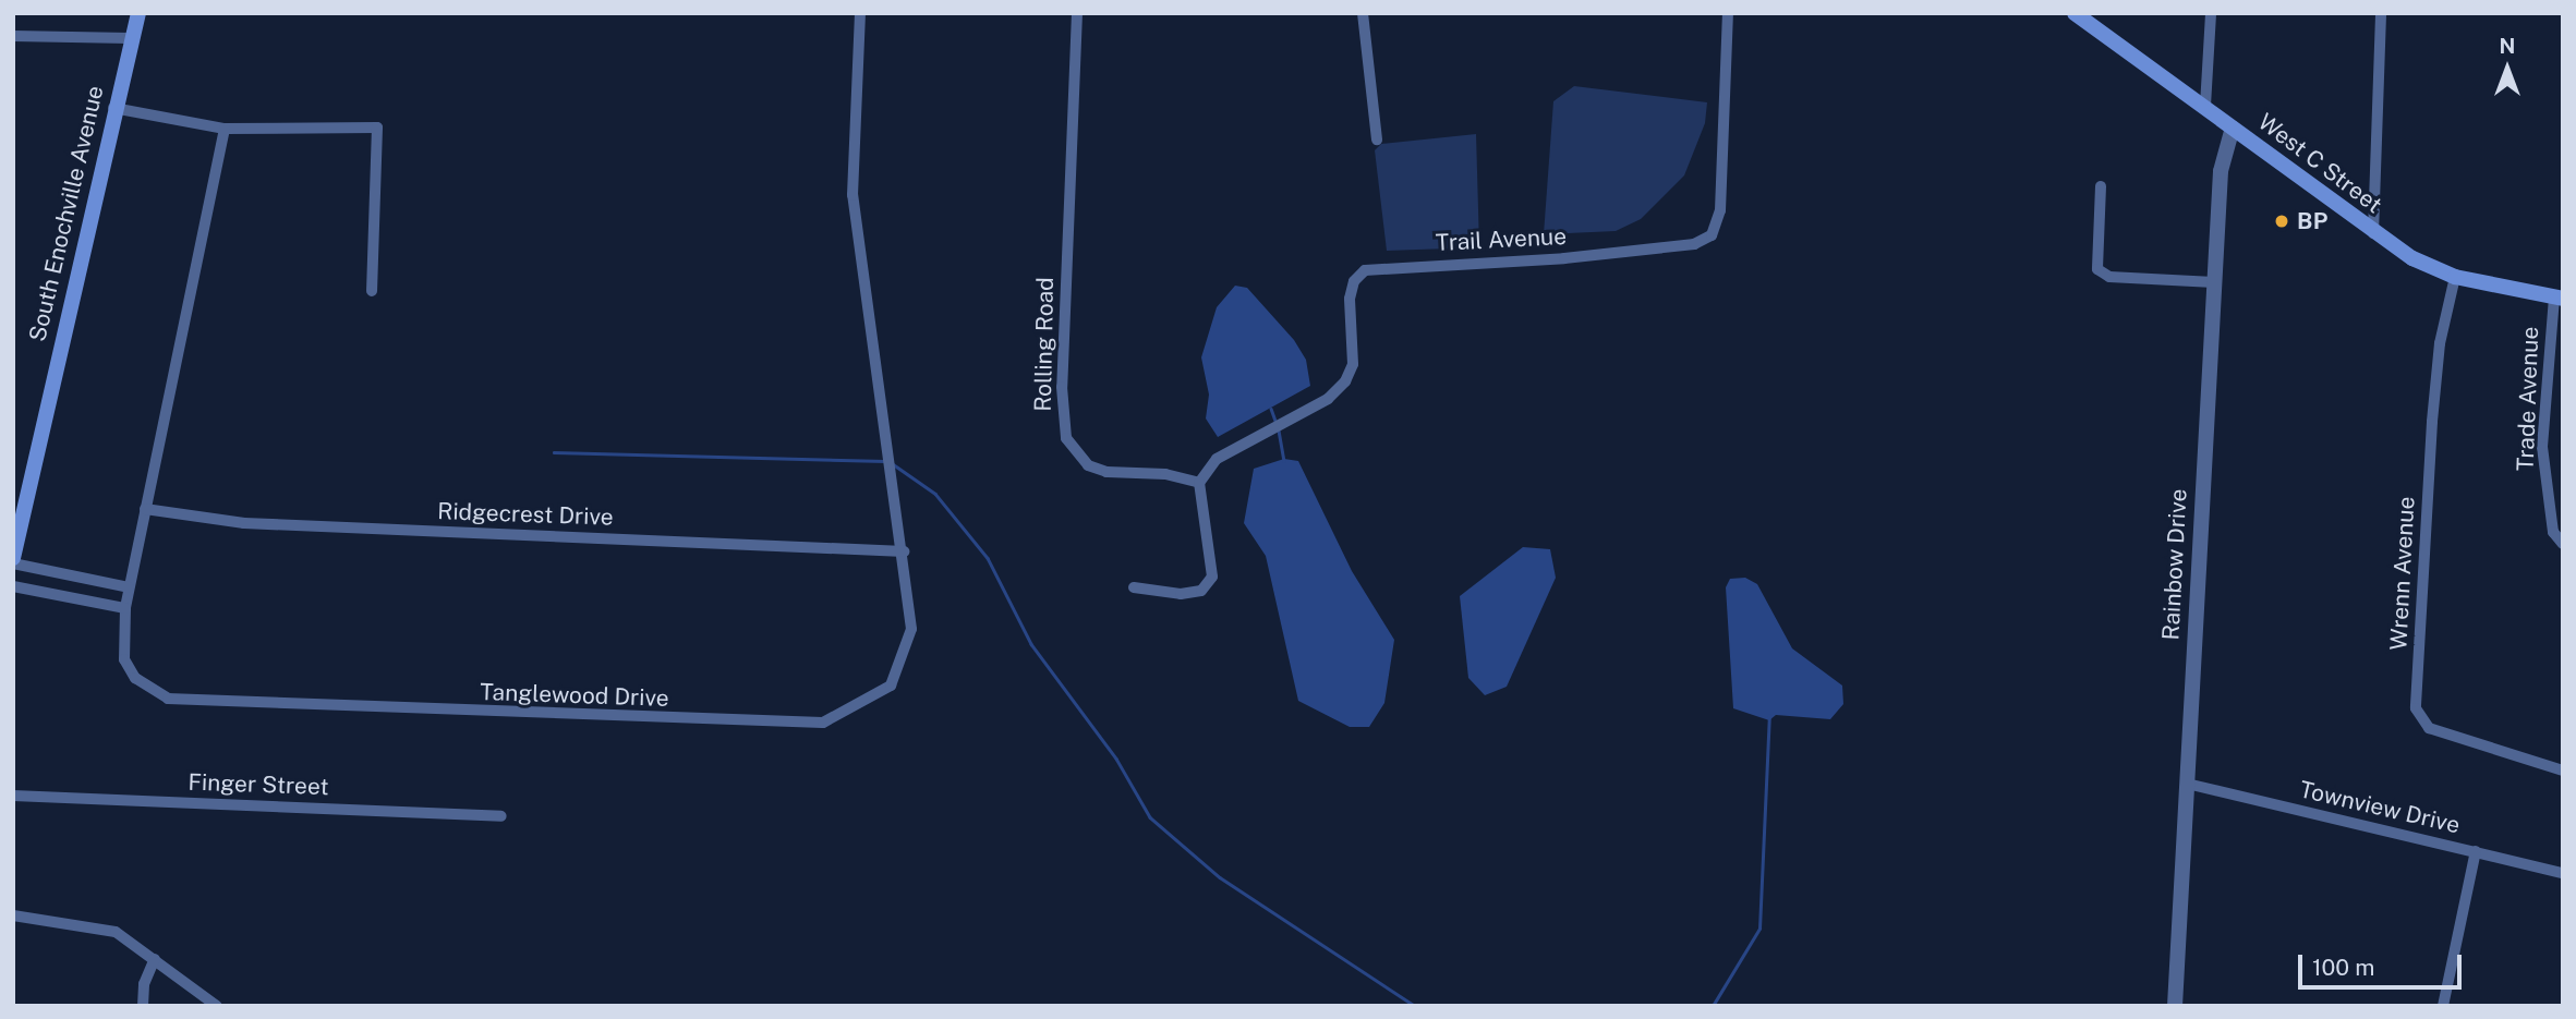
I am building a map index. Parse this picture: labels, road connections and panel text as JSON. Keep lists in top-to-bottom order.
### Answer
{
  "streets": {
    "main road": ["West C Street", "South Enochville Avenue"],
    "street": [
      "Trail Avenue",
      "Rolling Road",
      "Trade Avenue",
      "Ridgecrest Drive",
      "Rainbow Drive",
      "Wrenn Avenue",
      "Tanglewood Drive",
      "Finger Street",
      "Townview Drive"
    ]
  },
  "crossings": [
    ["West C Street", "Trade Avenue"],
    ["West C Street", "Rainbow Drive"],
    ["West C Street", "Wrenn Avenue"],
    ["Trail Avenue", "Rolling Road"],
    ["Ridgecrest Drive", "Tanglewood Drive"],
    ["Rainbow Drive", "Townview Drive"]
  ],
  "places": ["BP"],
  "scale_bar": "100 m",
  "north": "top"
}
